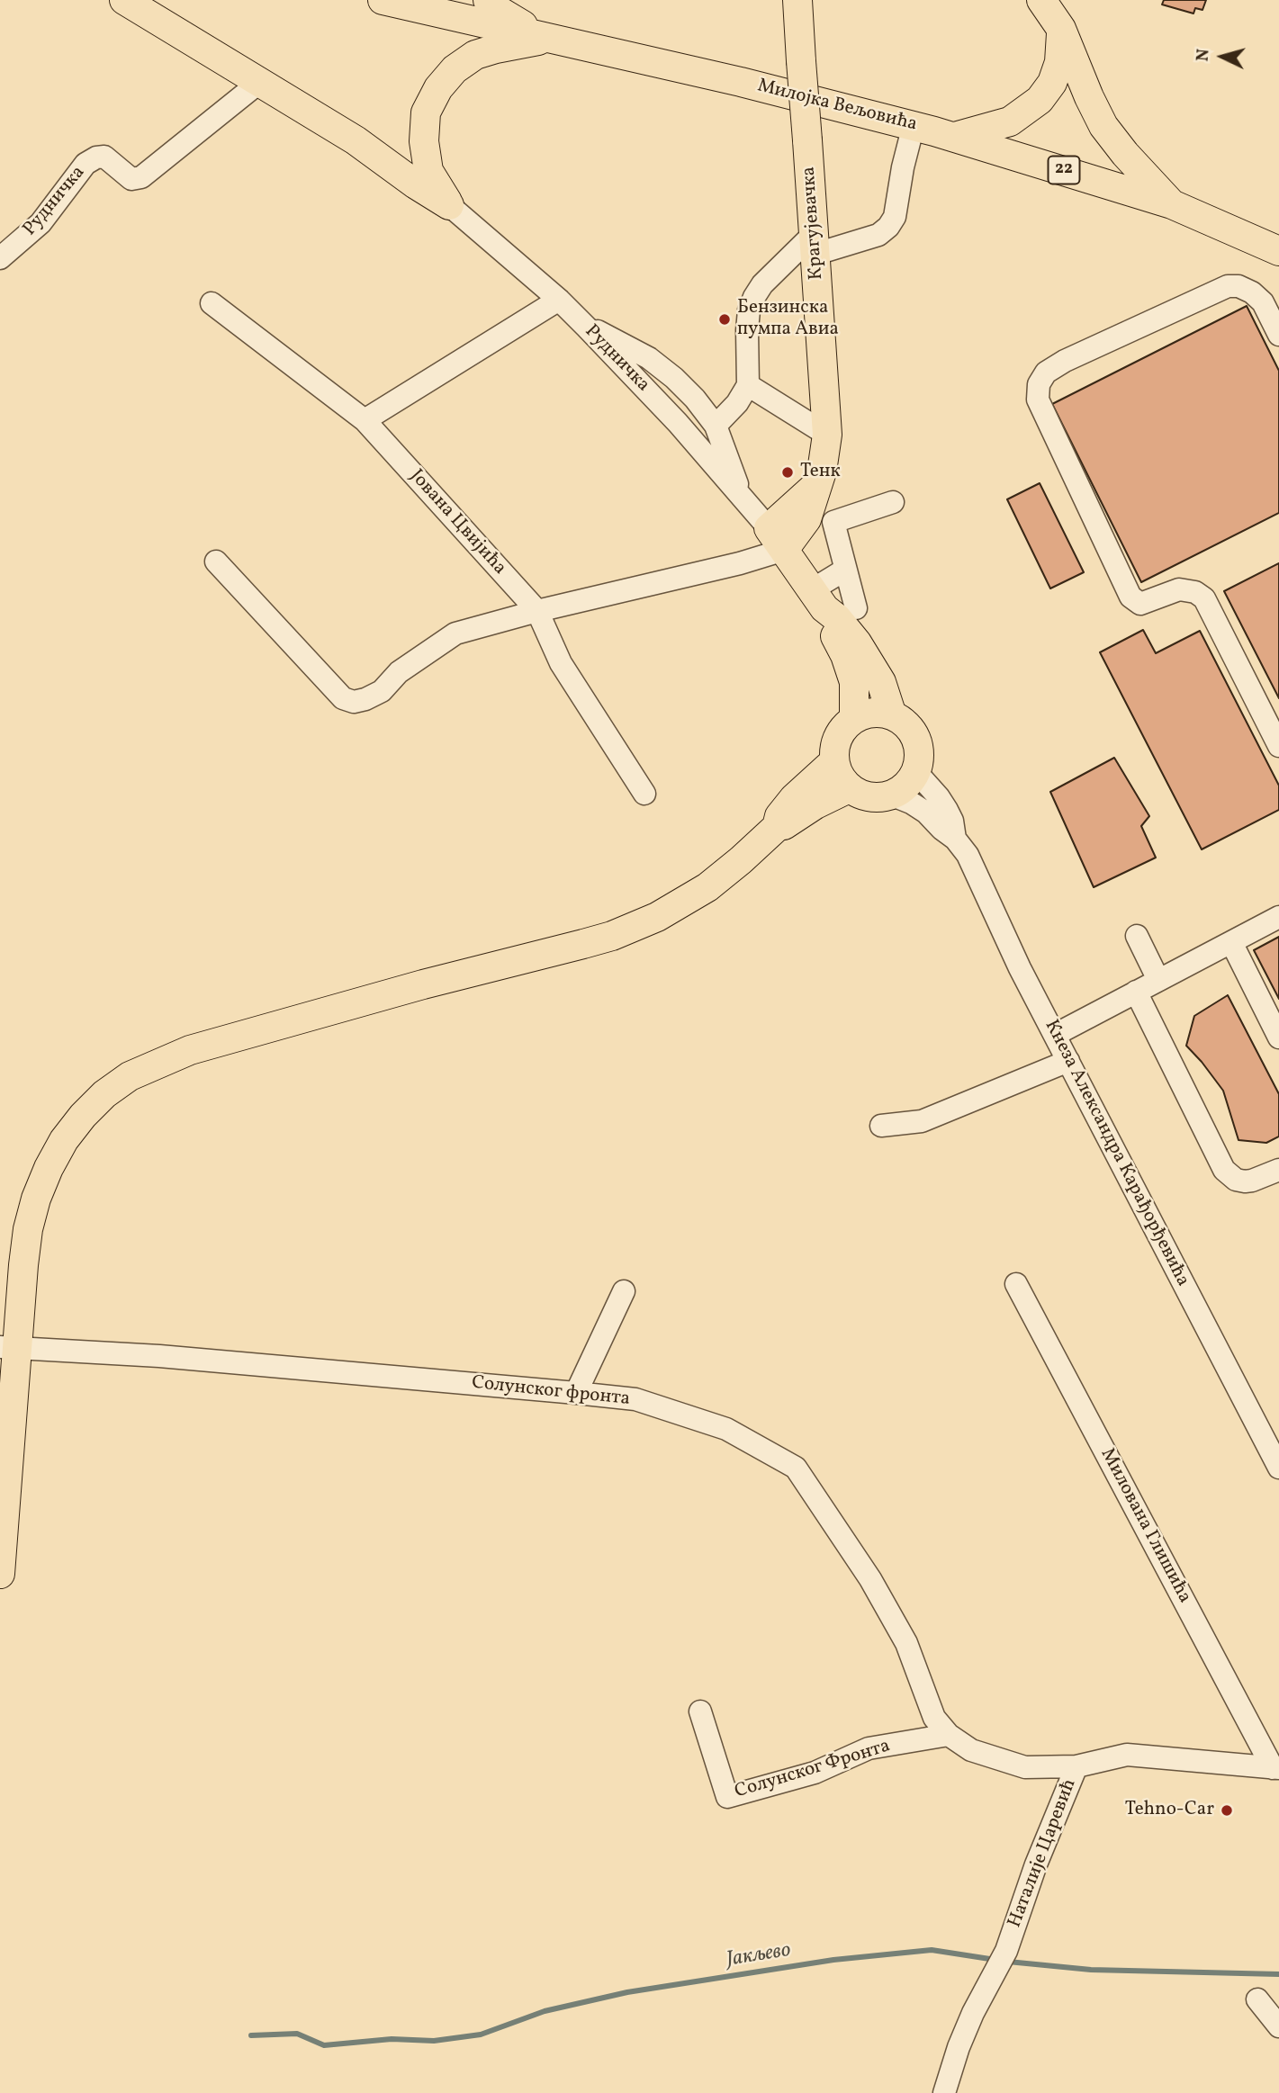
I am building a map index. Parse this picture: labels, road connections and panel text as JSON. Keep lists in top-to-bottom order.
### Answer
{
  "streets": {
    "main road": ["Милојка Вељовића", "22", "Крагујевачка"],
    "street": [
      "Рудничка",
      "Јована Цвијића",
      "Кнеза Александра Карађорђевића",
      "Солунског фронта",
      "Милована Глишића",
      "Солунског Фронта",
      "Наталије Царевић"
    ]
  },
  "crossings": [
    ["Рудничка", "Крагујевачка"],
    ["Солунског фронта", "Солунског Фронта"],
    ["Солунског фронта", "Наталије Царевић"],
    ["Милована Глишића", "Наталије Царевић"]
  ],
  "water": ["Јакљево"],
  "places": ["Бензинска пумпа Авиа", "Тенк", "Tehno-Car"],
  "north": "left"
}
